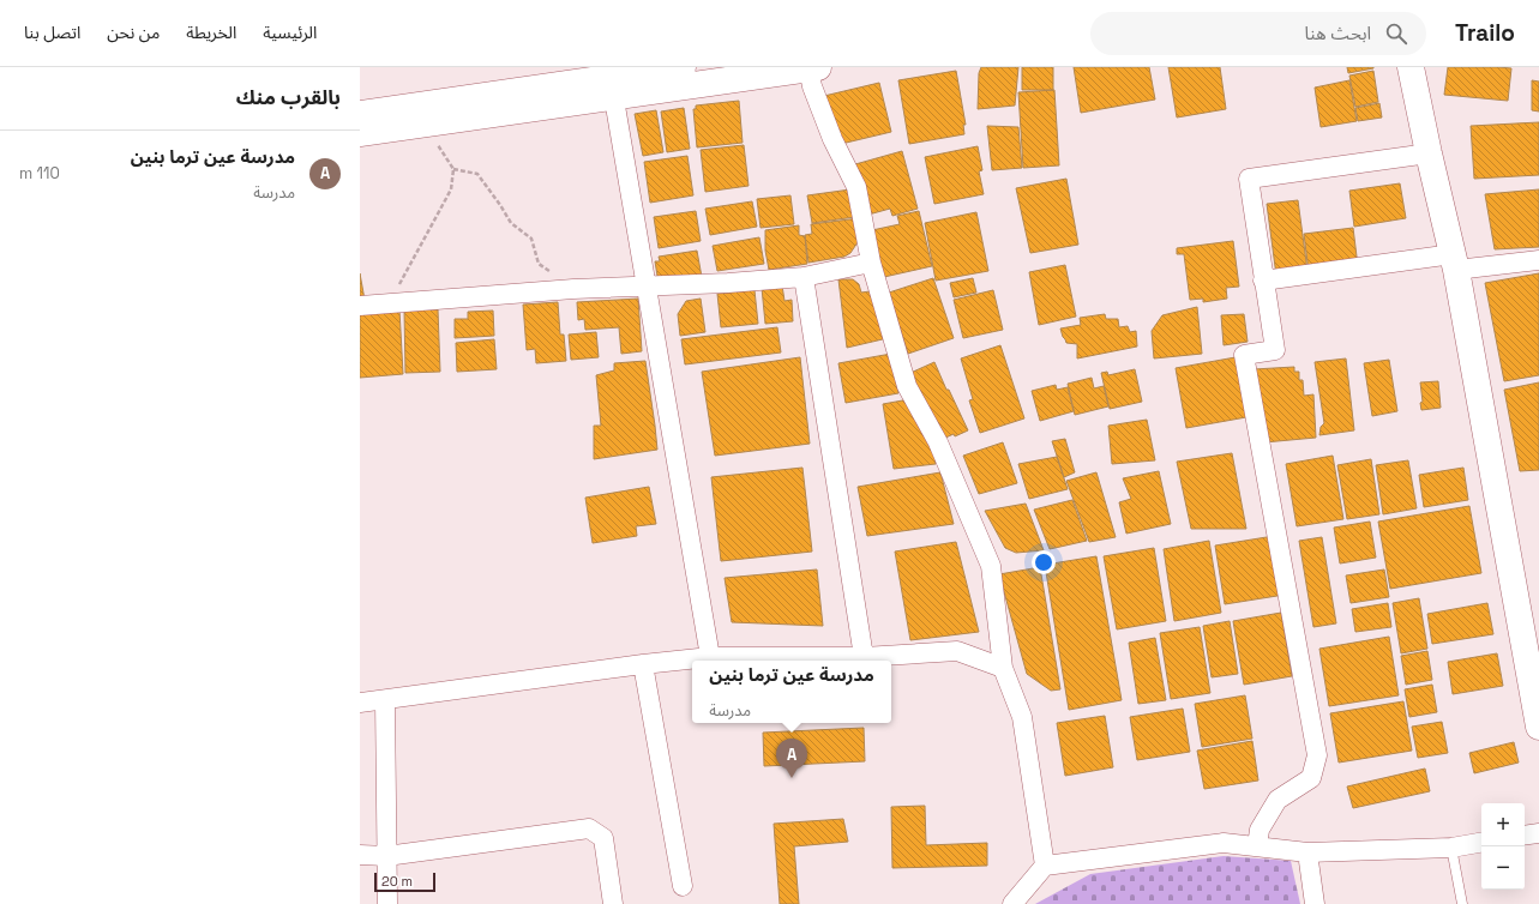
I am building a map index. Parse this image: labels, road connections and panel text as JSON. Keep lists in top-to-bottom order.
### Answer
{
  "scale_bar": "20 m",
  "page": {
    "header": "Trailo",
    "search": "ابحث هنا",
    "nav": [
      "الرئيسية",
      "الخريطة",
      "من نحن",
      "اتصل بنا"
    ],
    "heading": "بالقرب منك",
    "list": [
      {
        "mark": "A",
        "name": "مدرسة عين ترما بنين",
        "note": "مدرسة",
        "value": "110 m"
      }
    ],
    "popup": ["مدرسة عين ترما بنين", "مدرسة"],
    "pins": "A",
    "map_buttons": ["+", "−"],
    "scale": "20 m"
  }
}
